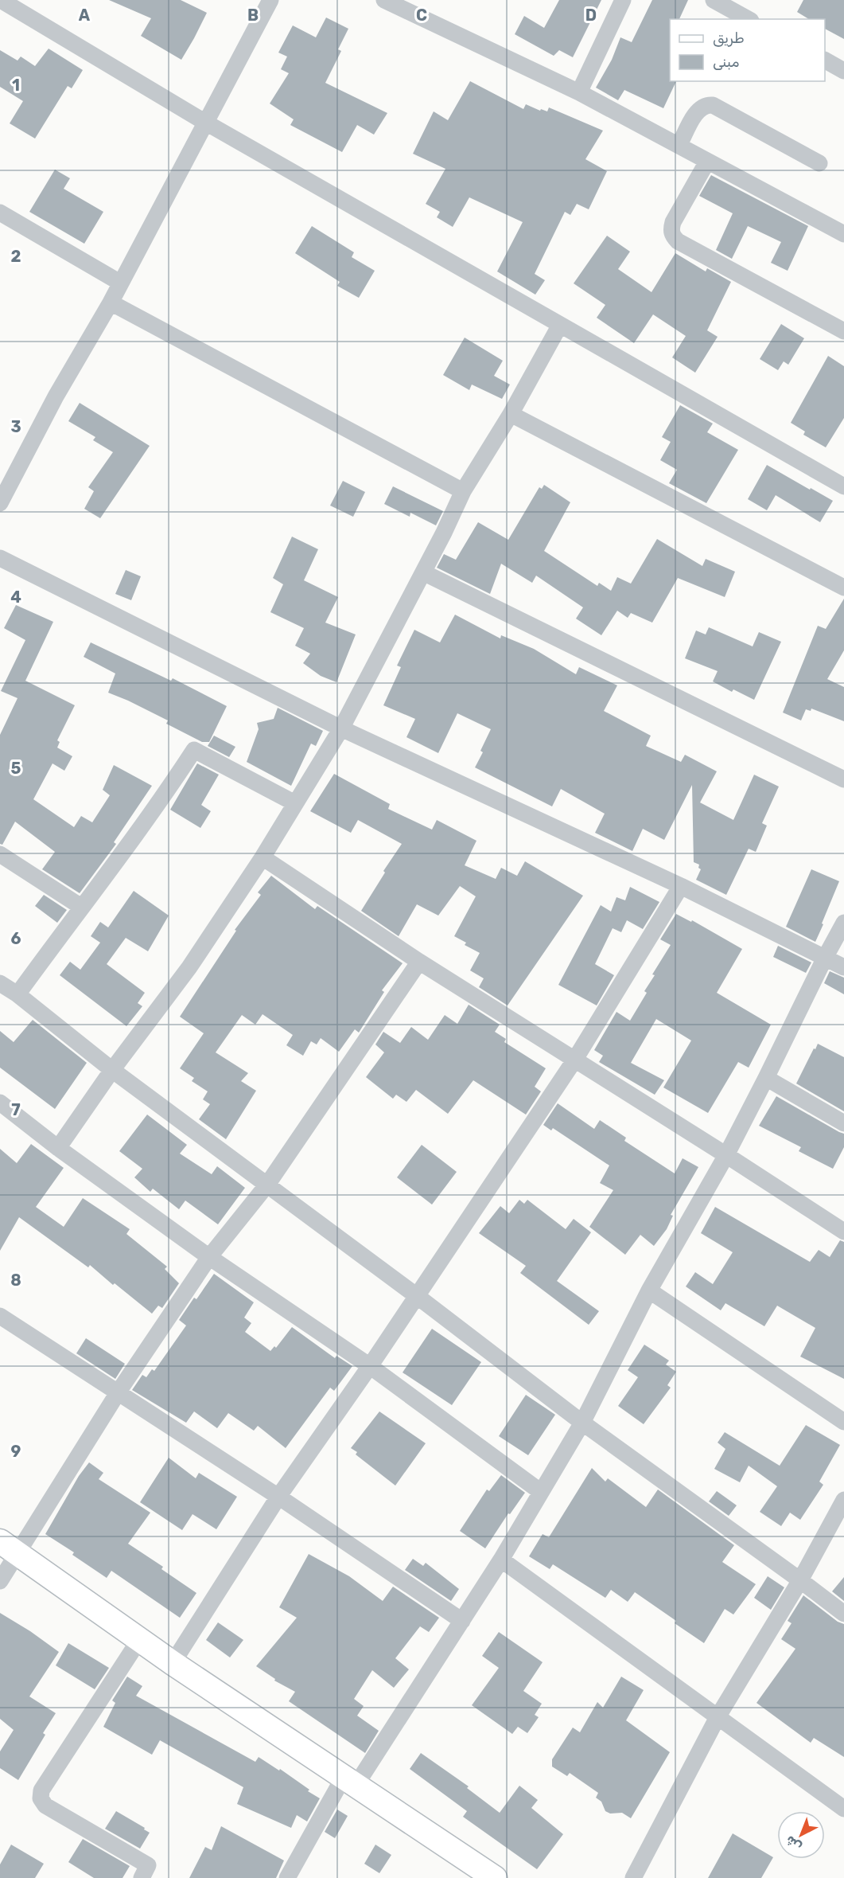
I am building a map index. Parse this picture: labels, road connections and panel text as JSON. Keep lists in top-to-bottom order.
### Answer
{
  "legend": ["طريق", "مبنى"],
  "north": "bottom left",
  "grid": {
    "columns": [
      "A",
      "B",
      "C",
      "D"
    ],
    "rows": [
      "1",
      "2",
      "3",
      "4",
      "5",
      "6",
      "7",
      "8",
      "9"
    ]
  }
}
